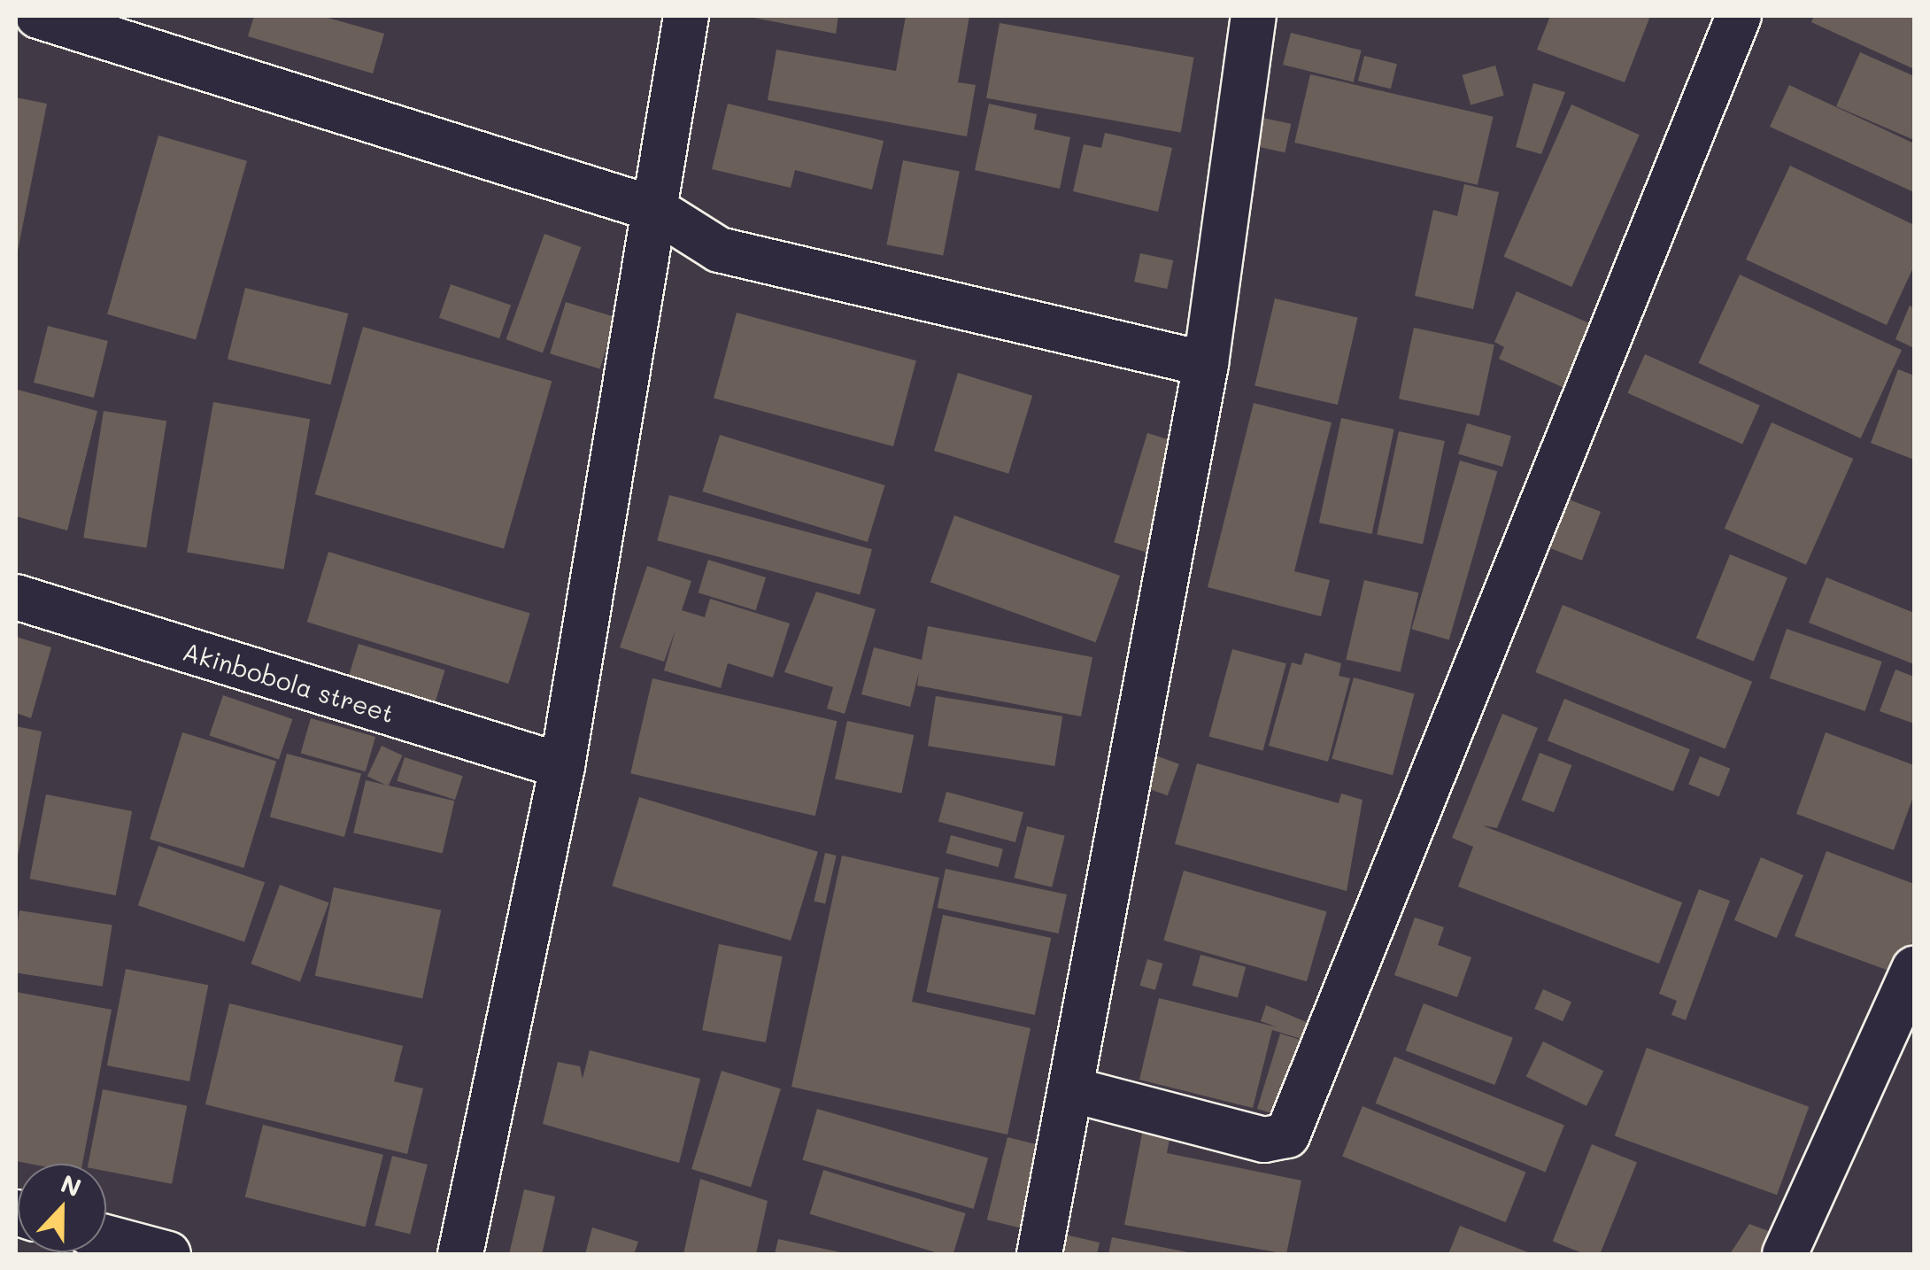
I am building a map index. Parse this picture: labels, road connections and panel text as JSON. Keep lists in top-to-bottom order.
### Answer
{
  "streets": {
    "street": ["Akinbobola street"]
  },
  "north": "top"
}
